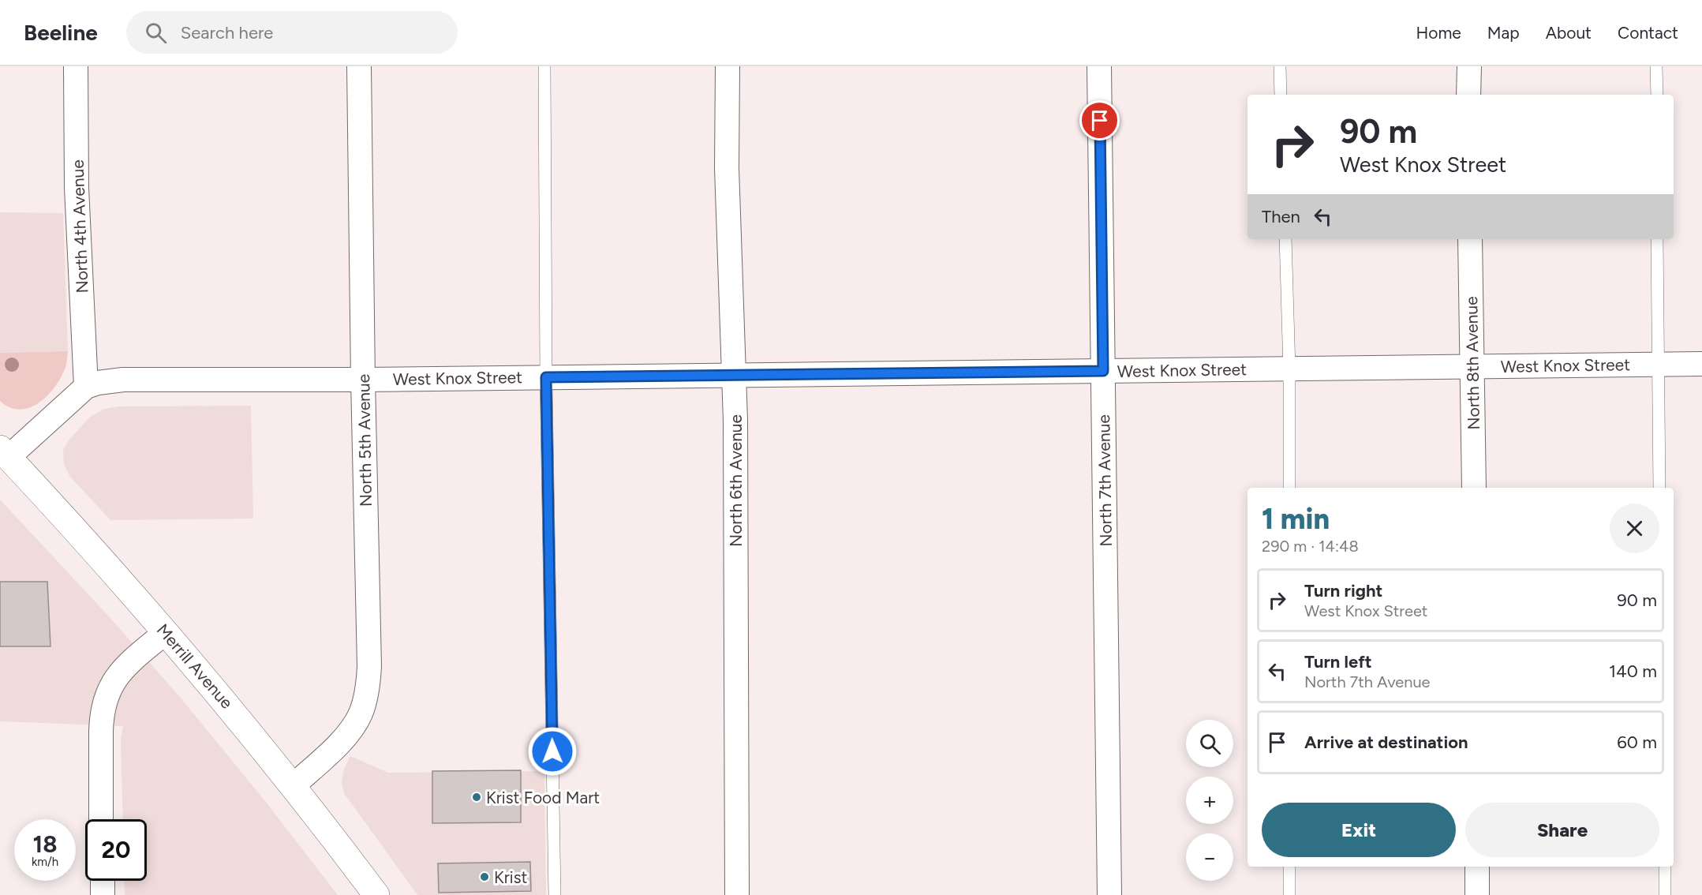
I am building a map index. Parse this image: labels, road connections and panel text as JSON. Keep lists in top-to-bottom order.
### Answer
{
  "streets": {
    "main road": ["Merrill Avenue"],
    "street": [
      "North 4th Avenue",
      "North 8th Avenue",
      "West Knox Street",
      "North 5th Avenue",
      "North 6th Avenue",
      "North 7th Avenue"
    ]
  },
  "crossings": [
    ["North 4th Avenue", "West Knox Street"],
    ["North 8th Avenue", "West Knox Street"],
    ["West Knox Street", "North 5th Avenue"],
    ["West Knox Street", "North 6th Avenue"],
    ["West Knox Street", "North 7th Avenue"],
    ["West Knox Street", "Merrill Avenue"],
    ["North 5th Avenue", "Merrill Avenue"]
  ],
  "places": ["Krist Food Mart", "Krist"],
  "page": {
    "header": "Beeline",
    "search": "Search here",
    "nav": [
      "Home",
      "Map",
      "About",
      "Contact"
    ],
    "turn": ["90 m", "West Knox Street"],
    "then": "Then",
    "heading": ["1 min", "290 m · 14:48"],
    "list": [
      {
        "name": "Turn right",
        "note": "West Knox Street",
        "value": "90 m"
      },
      {
        "name": "Turn left",
        "note": "North 7th Avenue",
        "value": "140 m"
      },
      {
        "name": "Arrive at destination",
        "value": "60 m"
      }
    ],
    "map_buttons": ["+", "−"],
    "buttons": ["Exit", "Share"],
    "speed": "18 km/h",
    "limit": "20"
  }
}
